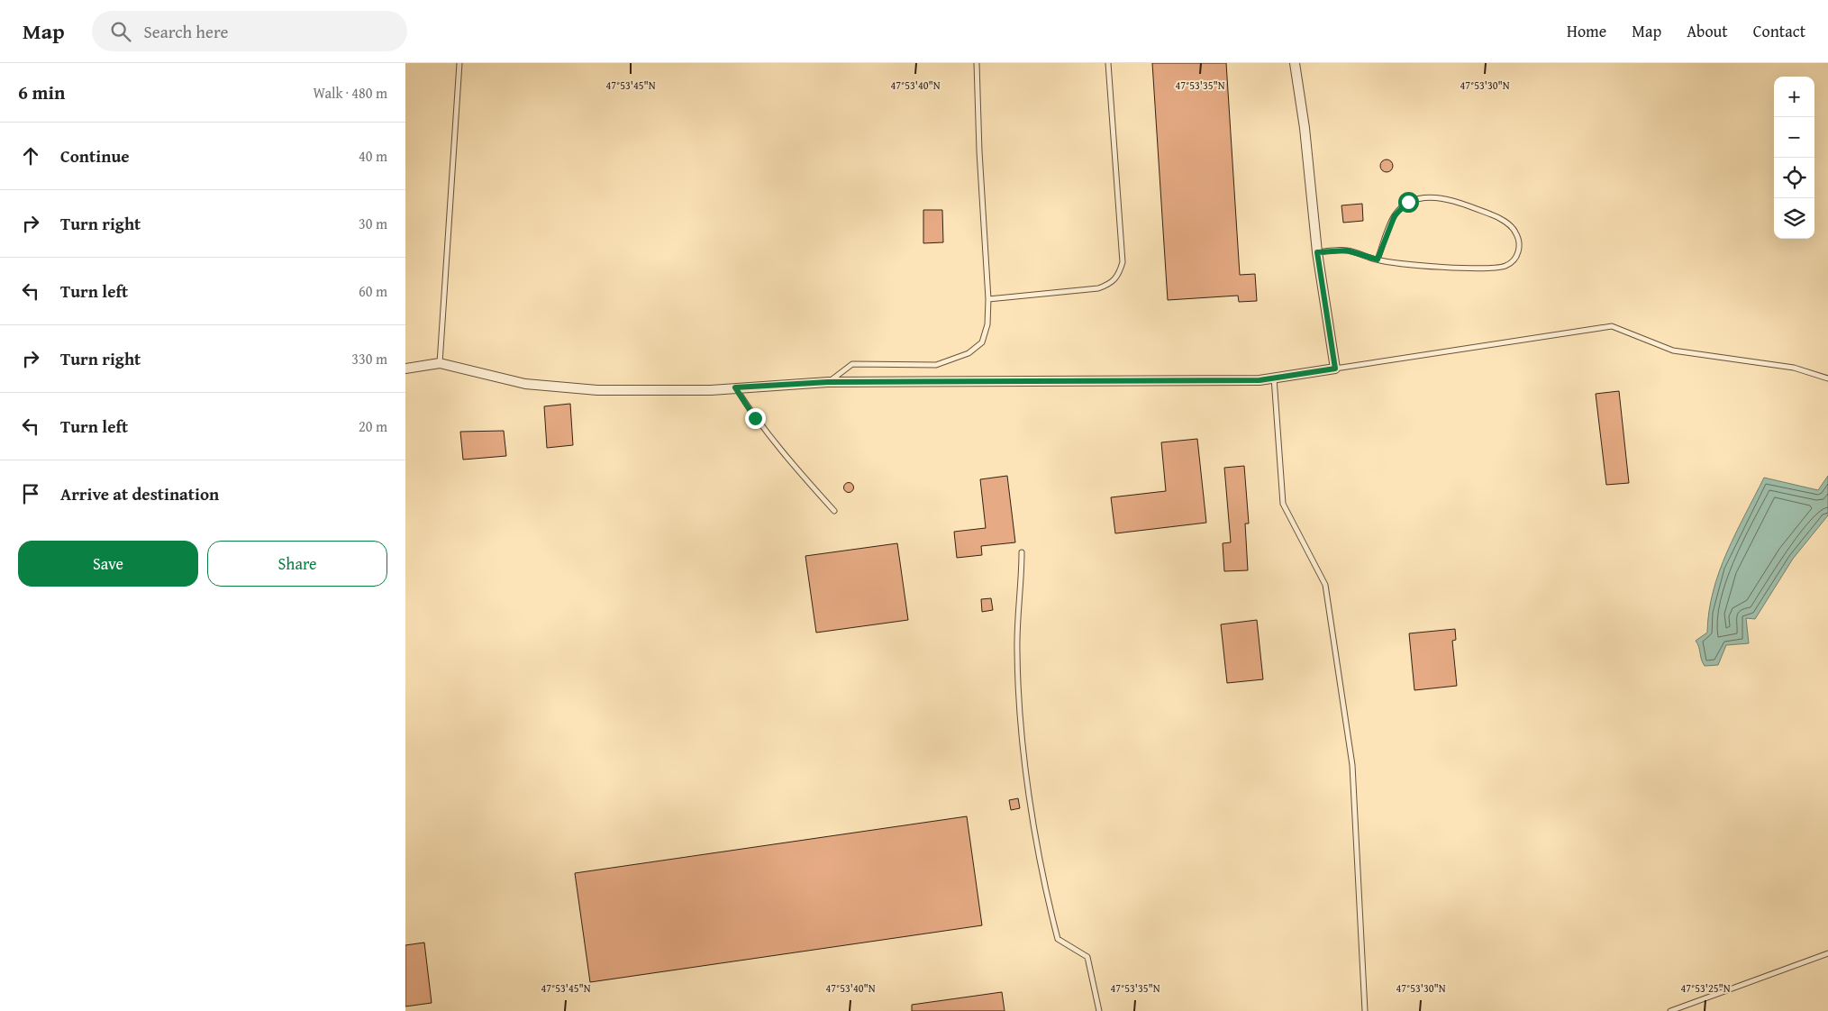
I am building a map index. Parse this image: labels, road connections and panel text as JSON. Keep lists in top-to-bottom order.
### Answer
{
  "page": {
    "header": "Map",
    "search": "Search here",
    "nav": [
      "Home",
      "Map",
      "About",
      "Contact"
    ],
    "heading": ["6 min", "Walk · 480 m"],
    "map_buttons": ["+", "−"],
    "list": [
      ["Continue", "40 m"],
      ["Turn right", "30 m"],
      ["Turn left", "60 m"],
      ["Turn right", "330 m"],
      ["Turn left", "20 m"],
      "Arrive at destination"
    ],
    "buttons": ["Save", "Share"]
  },
  "coordinates": [
    "47°53'45\"N",
    "47°53'40\"N",
    "47°53'35\"N",
    "47°53'30\"N",
    "47°53'25\"N"
  ]
}
